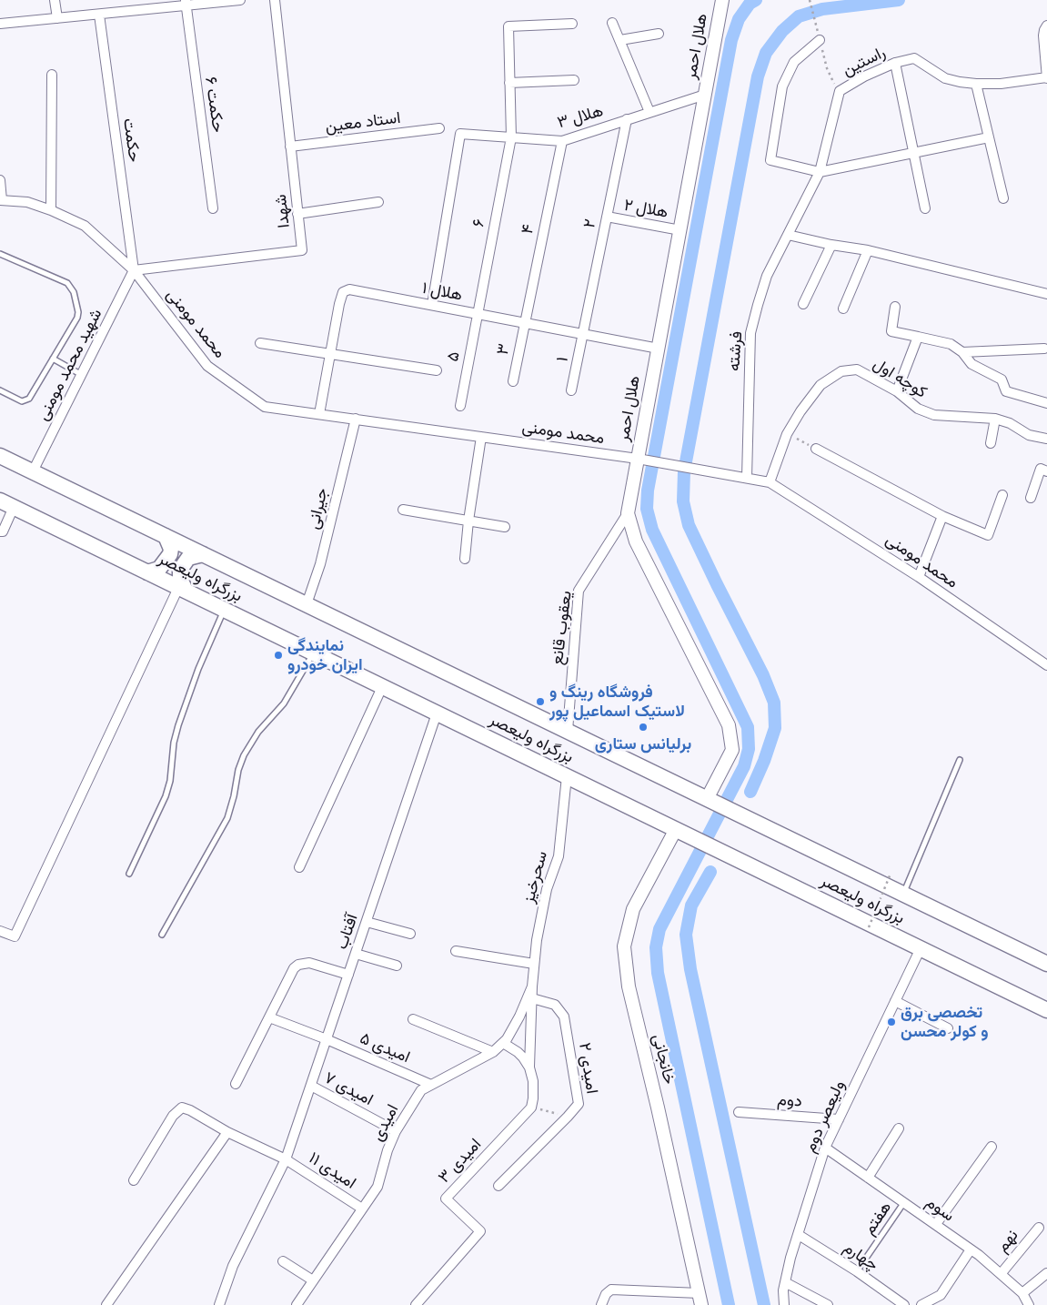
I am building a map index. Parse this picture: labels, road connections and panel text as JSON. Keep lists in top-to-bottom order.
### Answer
{
  "streets": {
    "highway": ["بزرگراه ولیعصر"],
    "main road": ["هلال احمر", "خانجانی"],
    "street": [
      "راستین",
      "حکمت ۶",
      "هلال ۳",
      "استاد معین",
      "حکمت",
      "هلال ۲",
      "شهدا",
      "۶",
      "۲",
      "۴",
      "هلال ۱",
      "محمد مومنی",
      "۳",
      "فرشته",
      "۵",
      "۱",
      "شهید محمد مومنی",
      "کوچه اول",
      "جیرانی",
      "یعقوب قانع",
      "سحرخیز",
      "آفتاب",
      "امیدی ۵",
      "امیدی ۲",
      "امیدی ۷",
      "دوم",
      "ولیعصر دوم",
      "امیدی",
      "امیدی ۳",
      "امیدی ۱۱",
      "سوم",
      "نهم",
      "چهارم"
    ],
    "lane": ["هفتم"]
  },
  "crossings": [
    ["هلال احمر", "هلال ۳"],
    ["هلال احمر", "هلال ۲"],
    ["هلال احمر", "هلال ۱"],
    ["هلال احمر", "محمد مومنی"],
    ["هلال احمر", "بزرگراه ولیعصر"],
    ["هلال احمر", "یعقوب قانع"],
    ["راستین", "فرشته"],
    ["هلال ۳", "۶"],
    ["هلال ۳", "۲"],
    ["هلال ۳", "۴"],
    ["هلال ۳", "هلال ۱"],
    ["استاد معین", "شهدا"],
    ["حکمت", "شهدا"],
    ["حکمت", "محمد مومنی"],
    ["حکمت", "شهید محمد مومنی"],
    ["هلال ۲", "۲"],
    ["شهدا", "محمد مومنی"],
    ["شهدا", "شهید محمد مومنی"],
    ["۶", "هلال ۱"],
    ["۶", "۵"],
    ["۲", "هلال ۱"],
    ["۲", "۱"],
    ["۴", "هلال ۱"],
    ["۴", "۳"],
    ["هلال ۱", "محمد مومنی"],
    ["هلال ۱", "۳"],
    ["هلال ۱", "۵"],
    ["هلال ۱", "۱"],
    ["محمد مومنی", "فرشته"],
    ["محمد مومنی", "شهید محمد مومنی"],
    ["محمد مومنی", "کوچه اول"],
    ["محمد مومنی", "جیرانی"],
    ["شهید محمد مومنی", "بزرگراه ولیعصر"],
    ["جیرانی", "بزرگراه ولیعصر"],
    ["بزرگراه ولیعصر", "یعقوب قانع"],
    ["بزرگراه ولیعصر", "سحرخیز"],
    ["بزرگراه ولیعصر", "آفتاب"],
    ["بزرگراه ولیعصر", "خانجانی"],
    ["بزرگراه ولیعصر", "ولیعصر دوم"],
    ["سحرخیز", "امیدی"],
    ["آفتاب", "امیدی ۵"],
    ["آفتاب", "امیدی ۷"],
    ["آفتاب", "امیدی ۱۱"],
    ["امیدی ۵", "امیدی"],
    ["امیدی ۷", "امیدی"],
    ["دوم", "ولیعصر دوم"],
    ["ولیعصر دوم", "سوم"],
    ["ولیعصر دوم", "چهارم"],
    ["امیدی", "امیدی ۱۱"],
    ["سوم", "هفتم"],
    ["سوم", "نهم"],
    ["هفتم", "چهارم"]
  ],
  "places": [
    "نمایندگی ایران خودرو",
    "فروشگاه رینگ و لاستیک اسماعیل پور",
    "برلیانس ستاری",
    "تخصصی برق و کولر محسن"
  ]
}
